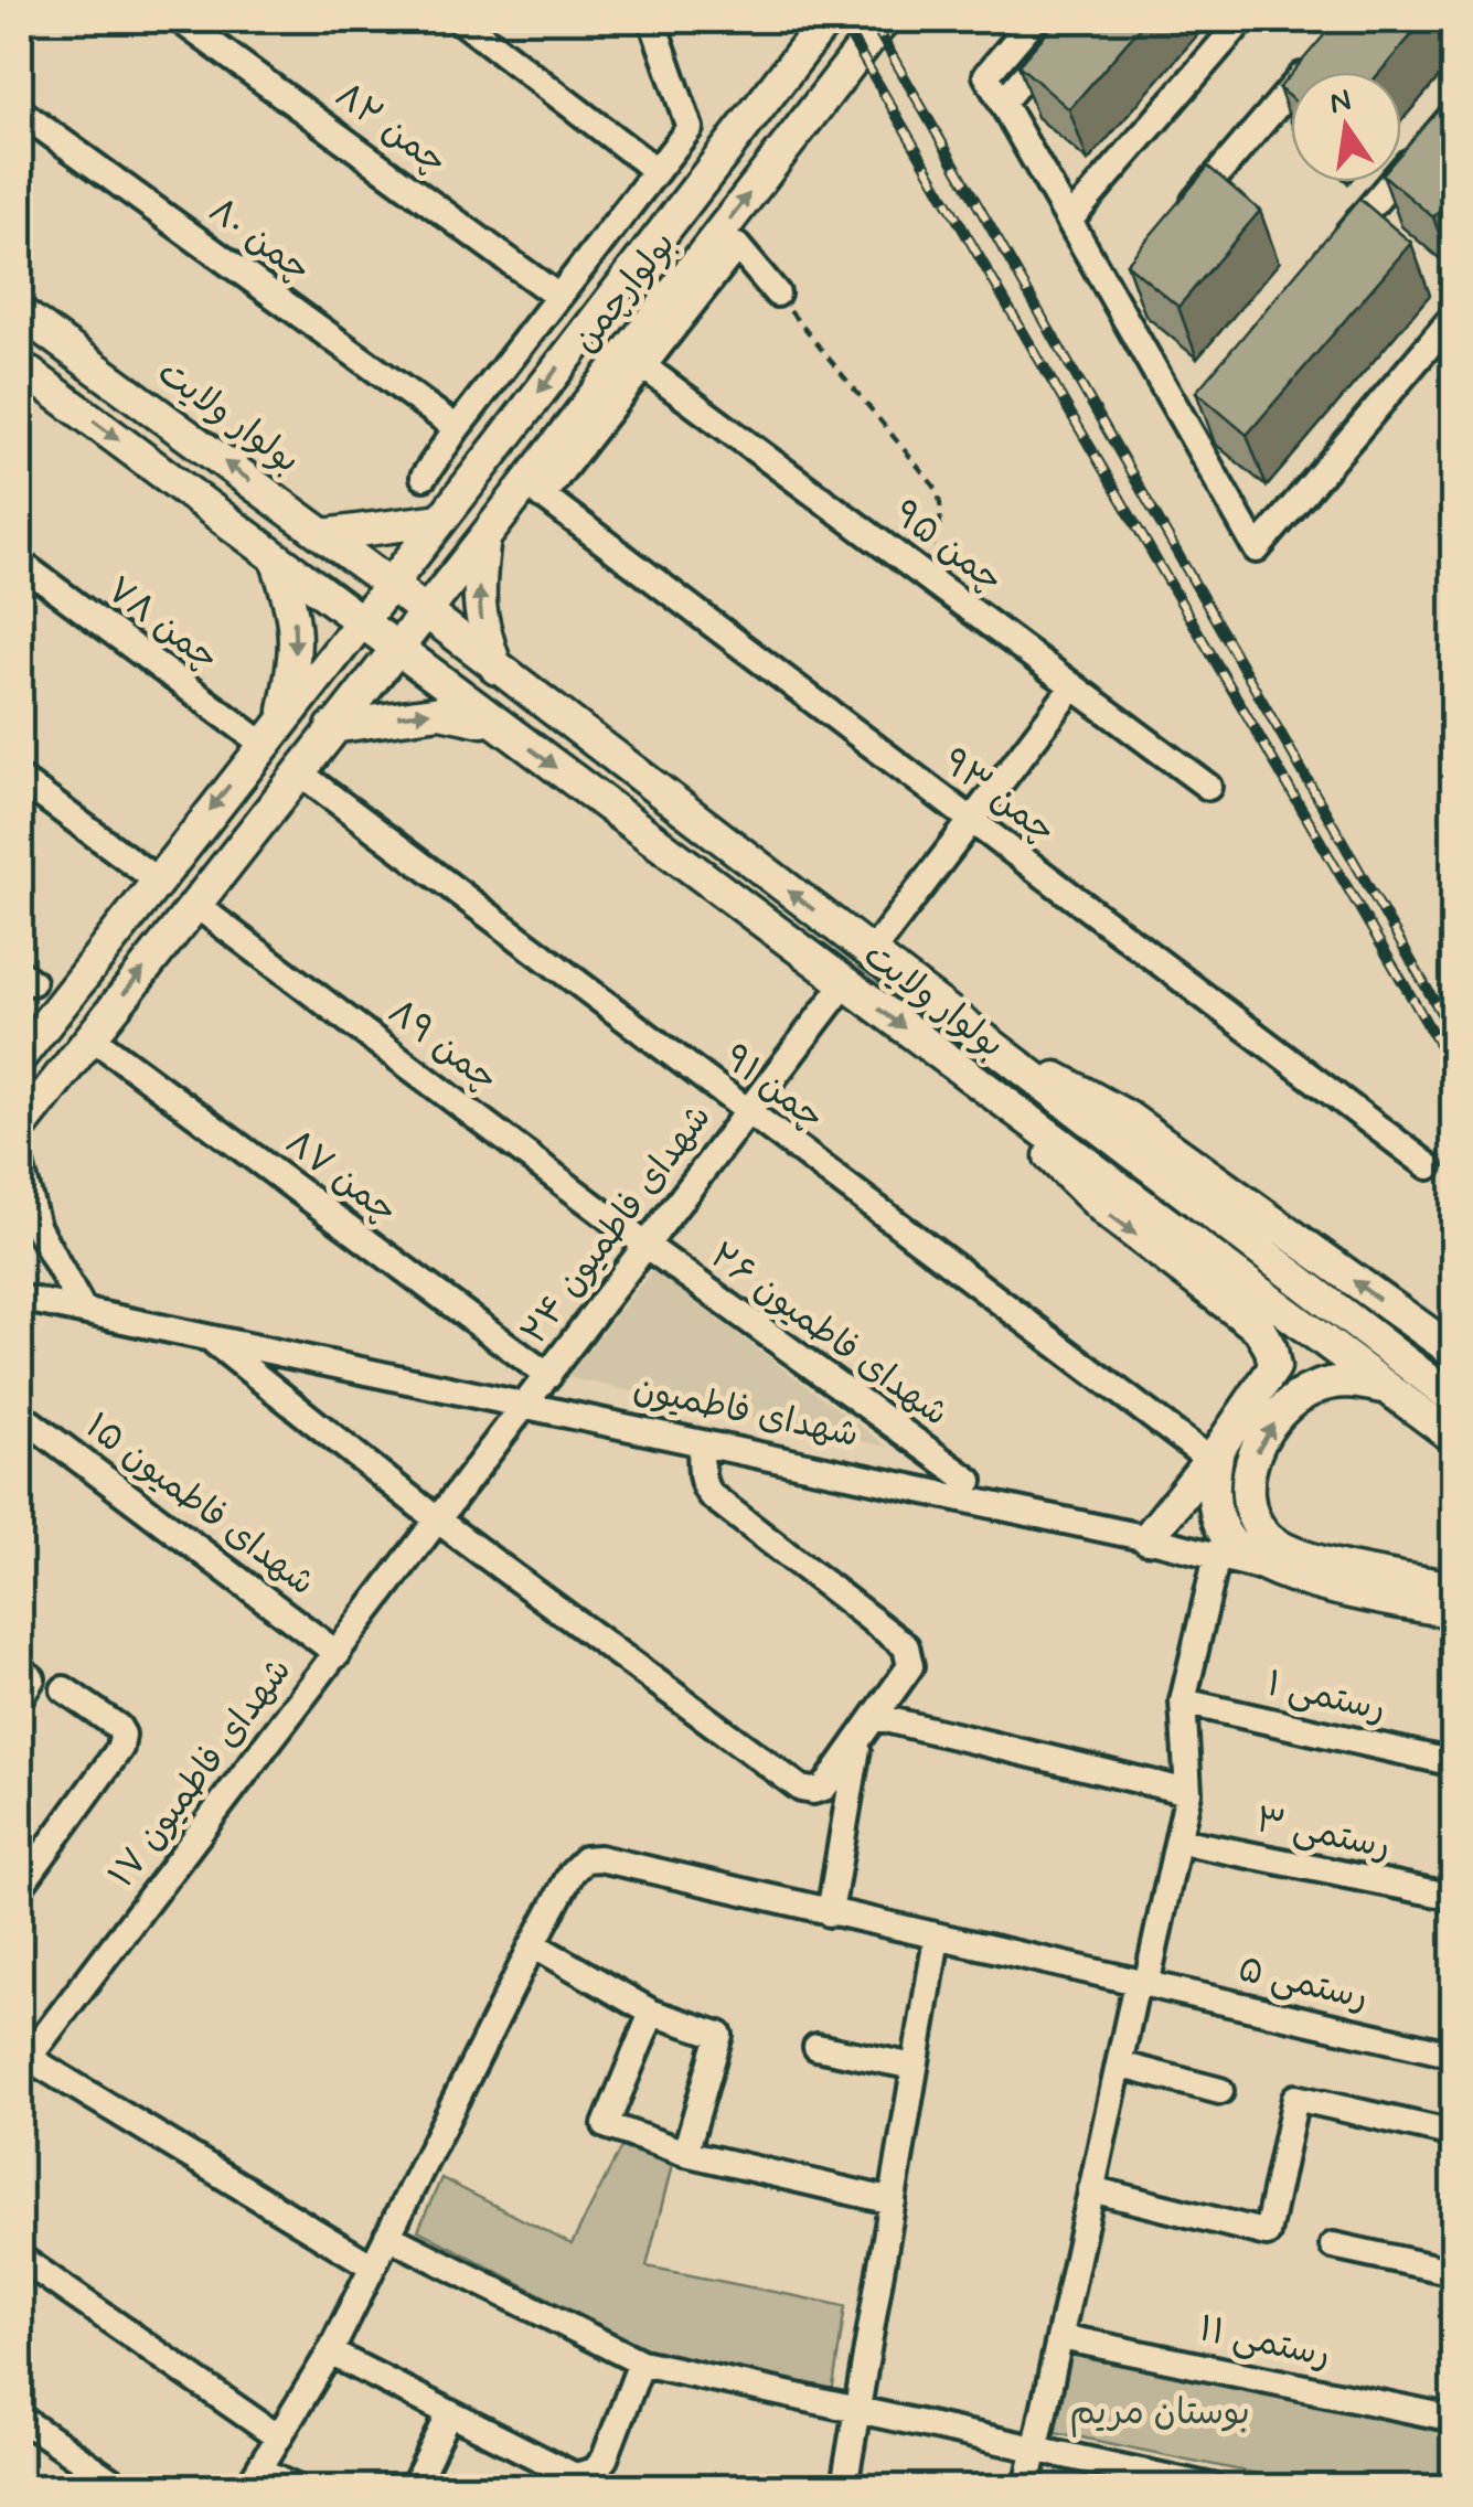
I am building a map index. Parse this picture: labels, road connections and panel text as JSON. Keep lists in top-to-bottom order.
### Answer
{
  "streets": {
    "main road": ["بولوارچمن", "بولوار ولایت", "شهدای فاطمیون"],
    "street": [
      "چمن ۸۲",
      "چمن ۸۰",
      "چمن ۹۵",
      "چمن ۷۸",
      "چمن ۹۳",
      "چمن ۸۹",
      "چمن ۹۱",
      "چمن ۸۷",
      "شهدای فاطمیون ۲۴",
      "شهدای فاطمیون ۲۶",
      "شهدای فاطمیون ۱۵",
      "رستمی ۱",
      "شهدای فاطمیون ۱۷",
      "رستمی ۳",
      "رستمی ۵",
      "رستمی ۱۱"
    ]
  },
  "crossings": [
    ["بولوارچمن", "بولوار ولایت"],
    ["بولوارچمن", "چمن ۹۳"],
    ["بولوار ولایت", "شهدای فاطمیون ۲۴"],
    ["چمن ۸۹", "شهدای فاطمیون ۲۴"],
    ["چمن ۸۹", "شهدای فاطمیون ۲۶"],
    ["چمن ۹۱", "شهدای فاطمیون ۲۴"],
    ["چمن ۸۷", "شهدای فاطمیون ۲۴"],
    ["شهدای فاطمیون ۲۴", "شهدای فاطمیون ۲۶"],
    ["شهدای فاطمیون ۲۴", "شهدای فاطمیون"],
    ["شهدای فاطمیون ۲۴", "شهدای فاطمیون ۱۷"],
    ["شهدای فاطمیون", "شهدای فاطمیون ۱۷"],
    ["شهدای فاطمیون ۱۵", "شهدای فاطمیون ۱۷"]
  ],
  "parks": ["بوستان مریم"],
  "north": "top"
}
